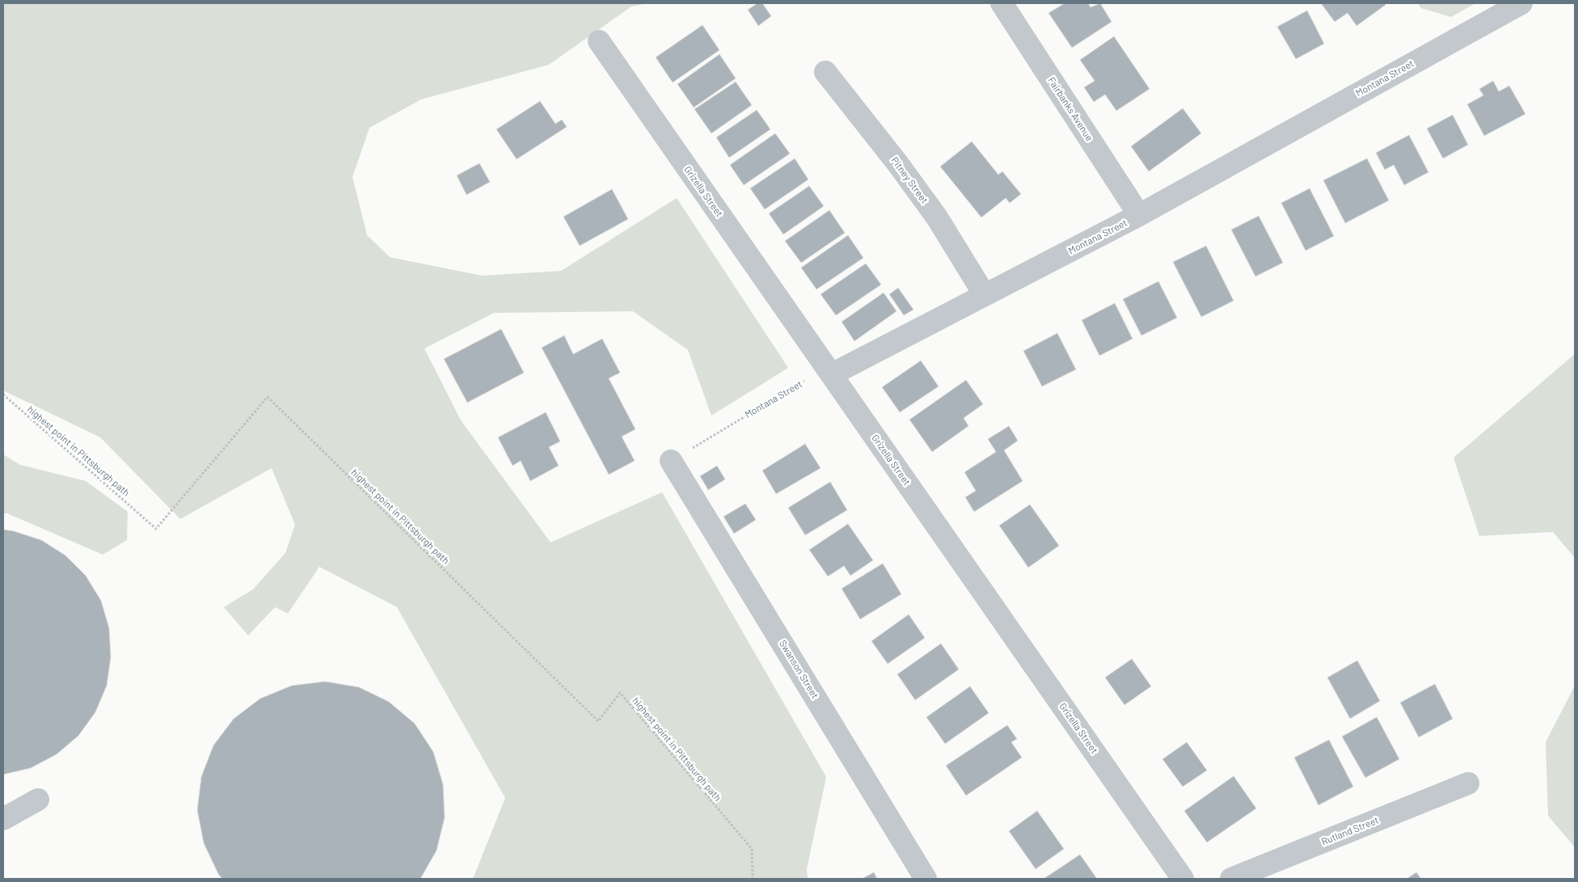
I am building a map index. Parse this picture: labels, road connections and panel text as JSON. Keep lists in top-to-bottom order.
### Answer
{
  "streets": {
    "street": [
      "Montana Street",
      "Fairbanks Avenue",
      "Pitney Street",
      "Grizella Street",
      "Swanson Street",
      "Rutland Street"
    ],
    "path": ["highest point in Pittsburgh path"]
  },
  "crossings": [
    ["Montana Street", "Fairbanks Avenue"],
    ["Montana Street", "Pitney Street"],
    ["Montana Street", "Grizella Street"],
    ["Montana Street", "Swanson Street"]
  ]
}
